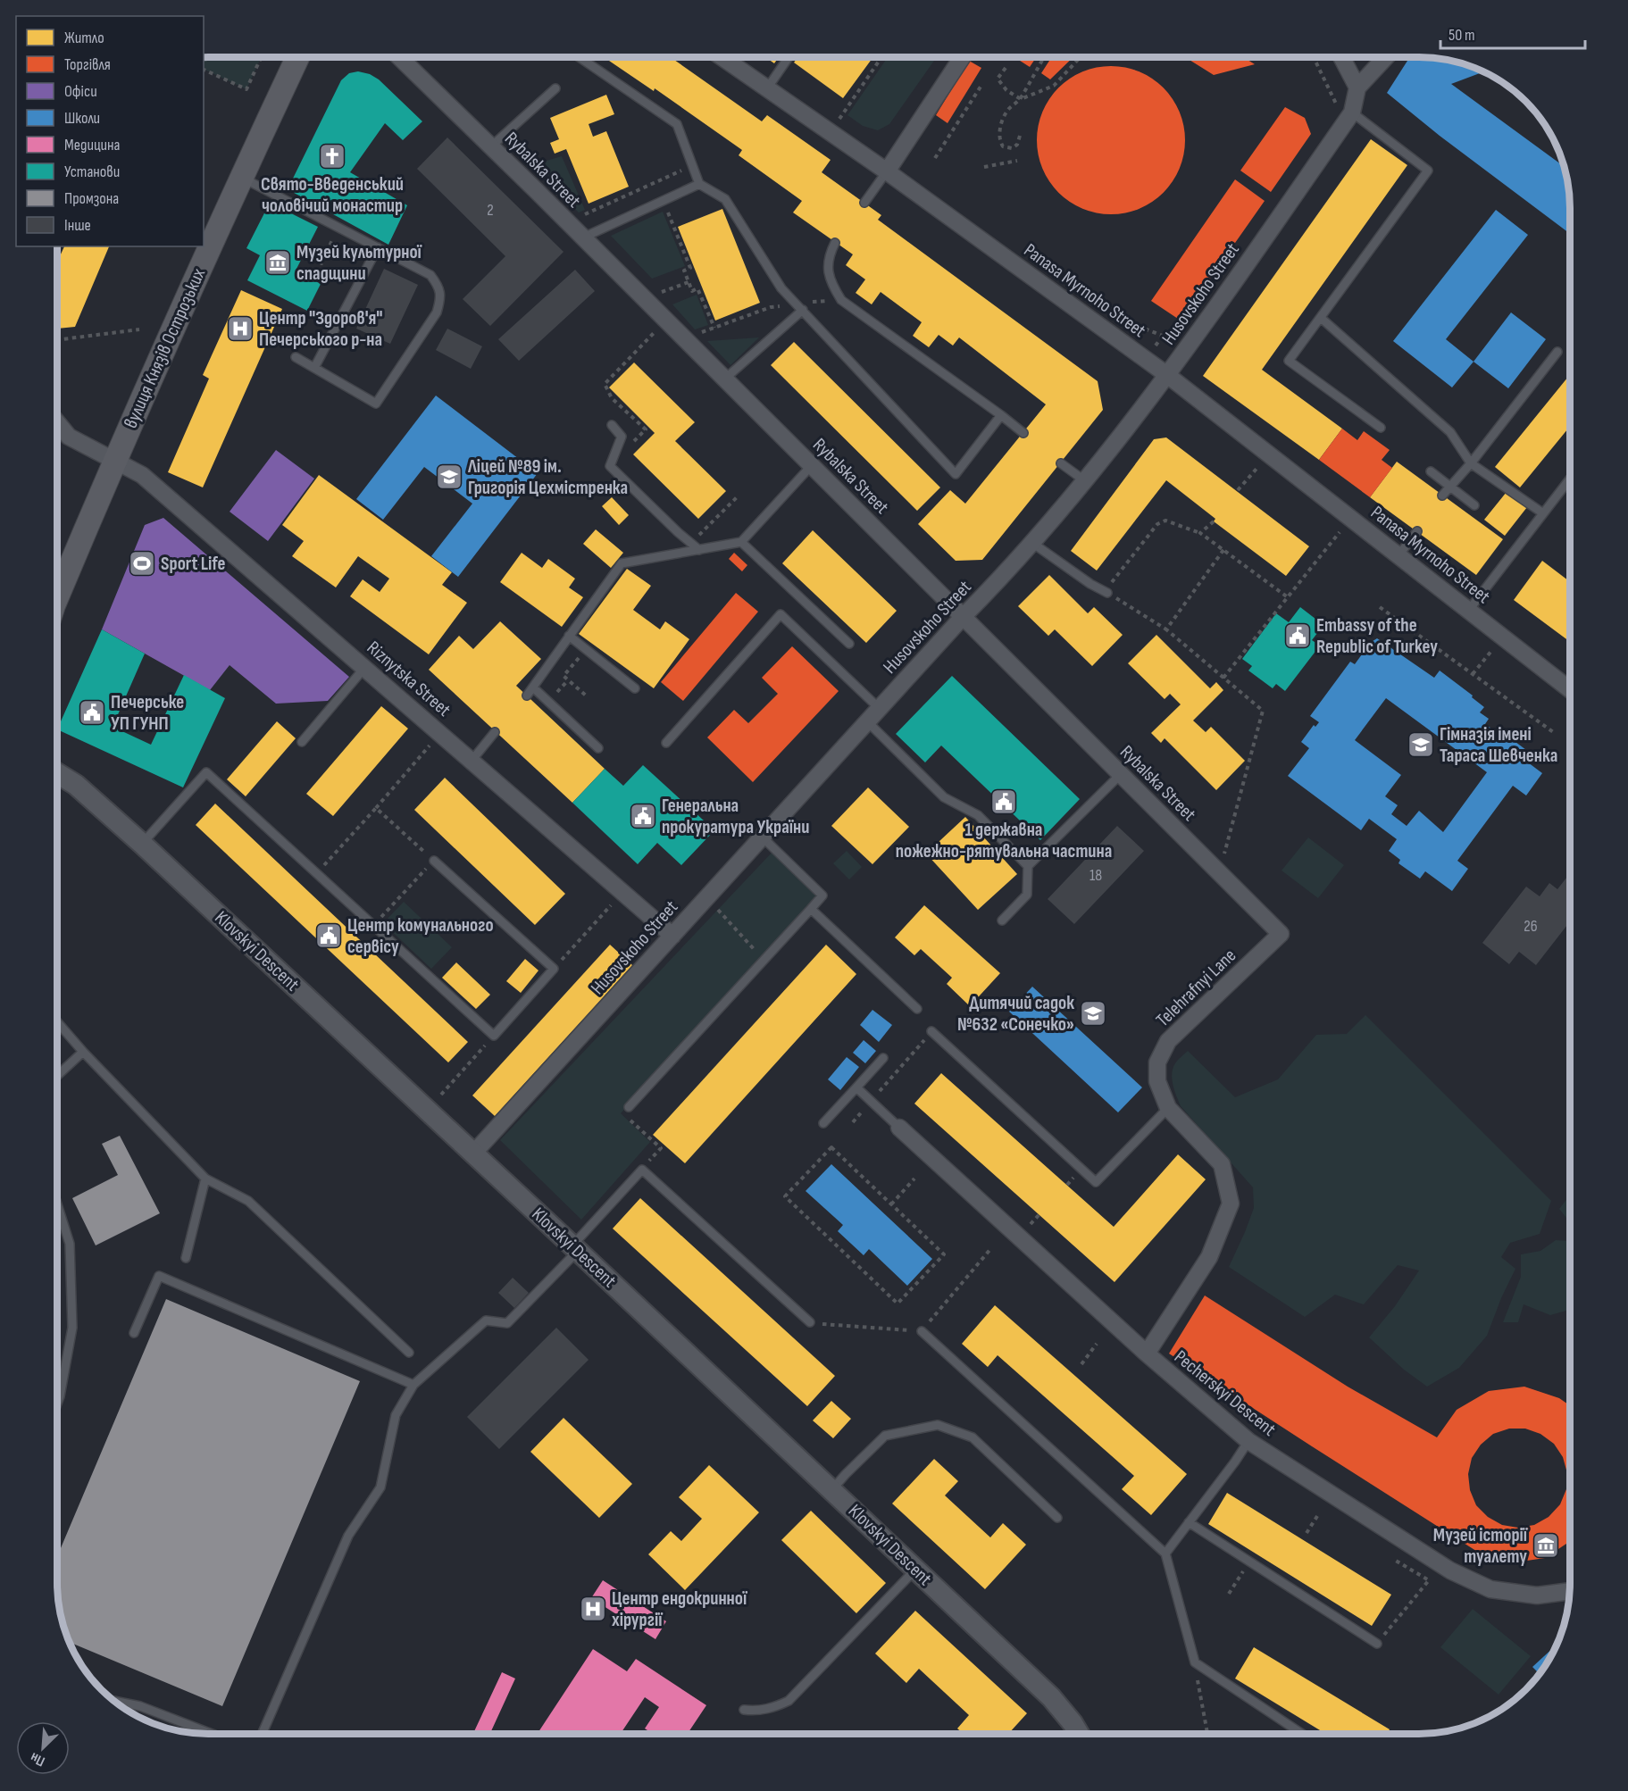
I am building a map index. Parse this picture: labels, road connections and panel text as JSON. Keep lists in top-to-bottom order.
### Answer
{
  "streets": {
    "main road": ["вулиця Князів Острозьких"],
    "street": [
      "Rybalska Street",
      "Panasa Myrnoho Street",
      "Husovskoho Street",
      "Riznytska Street",
      "Klovskyi Descent",
      "Telehrafnyi Lane",
      "Pecherskyi Descent"
    ]
  },
  "crossings": [
    ["Rybalska Street", "Husovskoho Street"],
    ["Rybalska Street", "Telehrafnyi Lane"],
    ["Panasa Myrnoho Street", "Husovskoho Street"],
    ["Husovskoho Street", "Riznytska Street"],
    ["Husovskoho Street", "Klovskyi Descent"],
    ["вулиця Князів Острозьких", "Riznytska Street"],
    ["Telehrafnyi Lane", "Pecherskyi Descent"]
  ],
  "places": {
    "church": ["Свято-Введенський чоловічий монастир"],
    "museum": ["Музей культурної спадщини", "Музей історії туалету"],
    "hospital": ["Центр \"Здоров'я\" Печерського р-на", "Центр ендокринної хірургії"],
    "school or university": ["Ліцей №89 ім. Григорія Цехмістренка", "Гімназія імені Тараса Шевченка", "Дитячий садок №632 «Сонечко»"],
    "sports": ["Sport Life"],
    "public building": [
      "Embassy of the Republic of Turkey",
      "Печерське УП ГУНП",
      "1 державна пожежно-рятувальна частина",
      "Генеральна прокуратура України",
      "Центр комунального сервісу"
    ]
  },
  "house_numbers": ["2", "18", "26"],
  "legend": [
    "Житло",
    "Торгівля",
    "Офіси",
    "Школи",
    "Медицина",
    "Установи",
    "Промзона",
    "Інше"
  ],
  "scale_bar": "50 m",
  "north": "bottom left"
}
